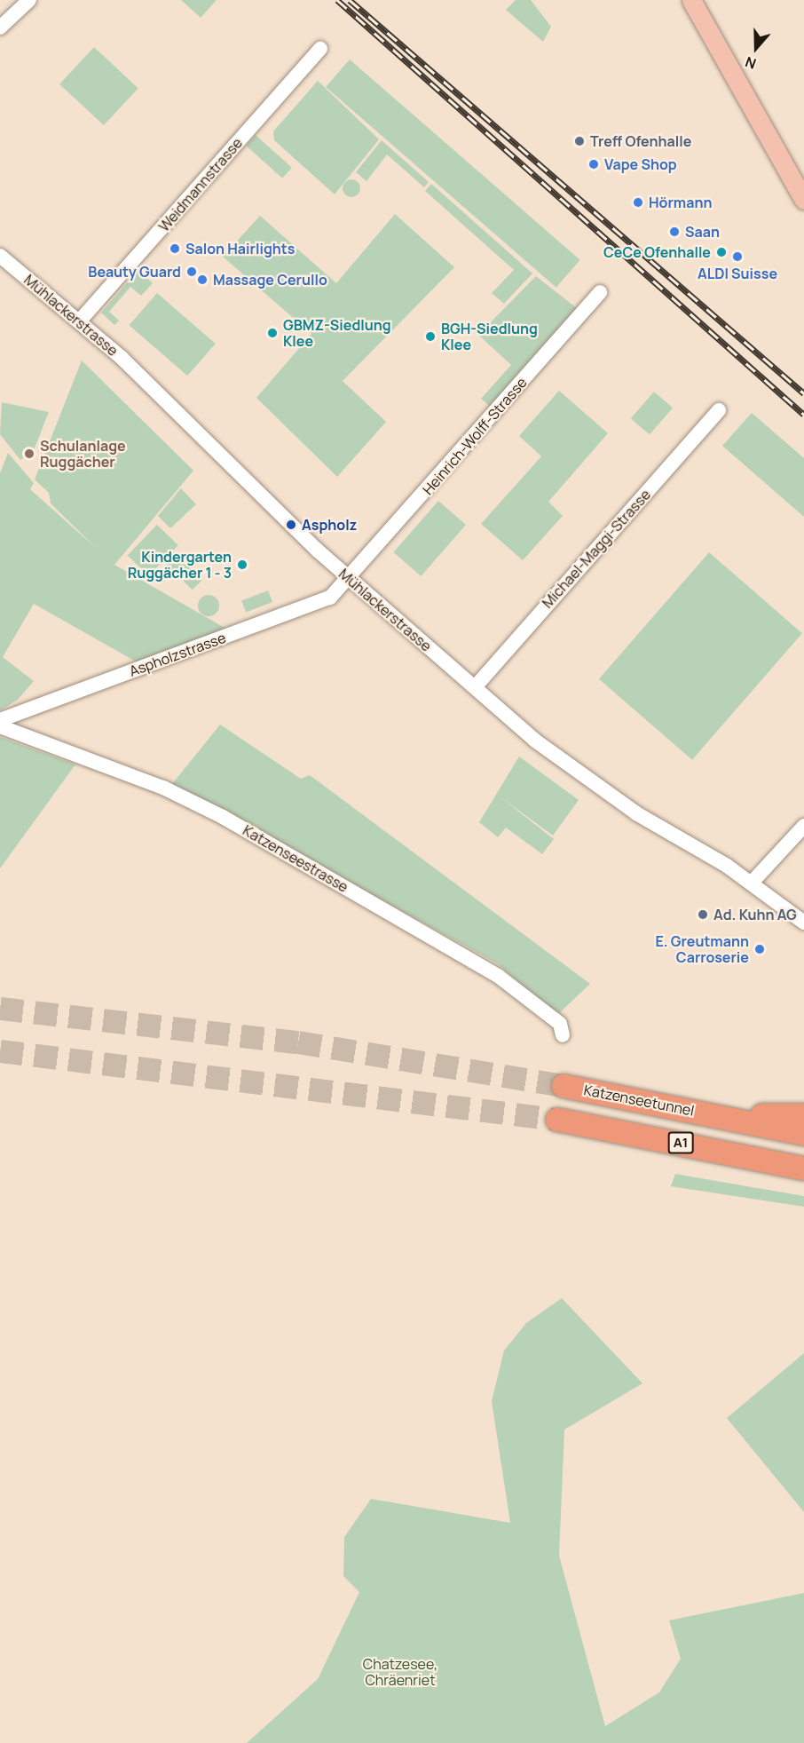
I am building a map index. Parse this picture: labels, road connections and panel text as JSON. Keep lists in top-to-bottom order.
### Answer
{
  "streets": {
    "highway": ["Katzenseetunnel", "A1"],
    "street": [
      "Weidmannstrasse",
      "Mühlackerstrasse",
      "Heinrich-Wolff-Strasse",
      "Michael-Maggi-Strasse",
      "Aspholzstrasse",
      "Katzenseestrasse"
    ]
  },
  "crossings": [
    ["Weidmannstrasse", "Mühlackerstrasse"],
    ["Mühlackerstrasse", "Heinrich-Wolff-Strasse"],
    ["Mühlackerstrasse", "Michael-Maggi-Strasse"],
    ["Mühlackerstrasse", "Aspholzstrasse"],
    ["Heinrich-Wolff-Strasse", "Aspholzstrasse"],
    ["Katzenseetunnel", "A1"]
  ],
  "parks": ["Chatzesee, Chräenriet"],
  "places": [
    "Treff Ofenhalle",
    "Vape Shop",
    "Hörmann",
    "Saan",
    "Salon Hairlights",
    "CeCe Ofenhalle",
    "ALDI Suisse",
    "Beauty Guard",
    "Massage Cerullo",
    "GBMZ-Siedlung Klee",
    "BGH-Siedlung Klee",
    "Schulanlage Ruggächer",
    "Aspholz",
    "Kindergarten Ruggächer 1 - 3",
    "Ad. Kuhn AG",
    "E. Greutmann Carroserie"
  ],
  "north": "bottom"
}
